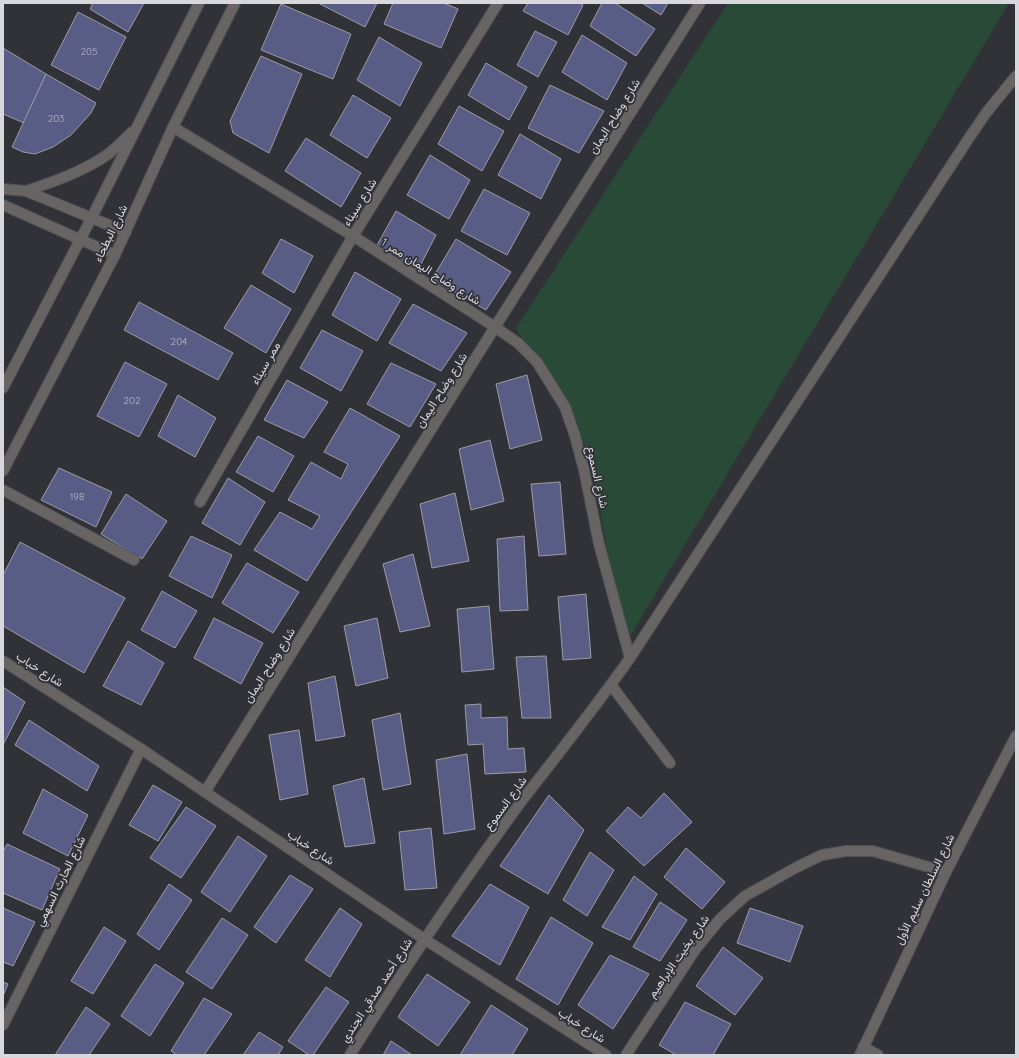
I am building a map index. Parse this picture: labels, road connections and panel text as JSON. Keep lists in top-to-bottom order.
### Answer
{
  "streets": {
    "street": [
      "شارع وضاح اليمان",
      "شارع سيناء",
      "شارع البطحاء",
      "شارع وضاح اليمان ممر 1",
      "ممر سيناء",
      "شارع السموع",
      "شارع خباب",
      "شارع الحارث السهمي",
      "شارع السلطان سليم الأول",
      "شارع بخيت الإبراهيم",
      "شارع أحمد صدقي الجندي"
    ]
  },
  "crossings": [
    ["شارع وضاح اليمان", "شارع وضاح اليمان ممر 1"],
    ["شارع وضاح اليمان", "شارع السموع"],
    ["شارع وضاح اليمان", "شارع خباب"],
    ["شارع سيناء", "شارع البطحاء"],
    ["شارع سيناء", "شارع وضاح اليمان ممر 1"],
    ["شارع سيناء", "ممر سيناء"],
    ["شارع وضاح اليمان ممر 1", "ممر سيناء"],
    ["شارع وضاح اليمان ممر 1", "شارع السموع"],
    ["شارع السموع", "شارع خباب"],
    ["شارع السموع", "شارع أحمد صدقي الجندي"],
    ["شارع خباب", "شارع الحارث السهمي"],
    ["شارع خباب", "شارع أحمد صدقي الجندي"],
    ["شارع السلطان سليم الأول", "شارع بخيت الإبراهيم"]
  ],
  "house_numbers": [
    "205",
    "203",
    "204",
    "202",
    "198"
  ]
}
